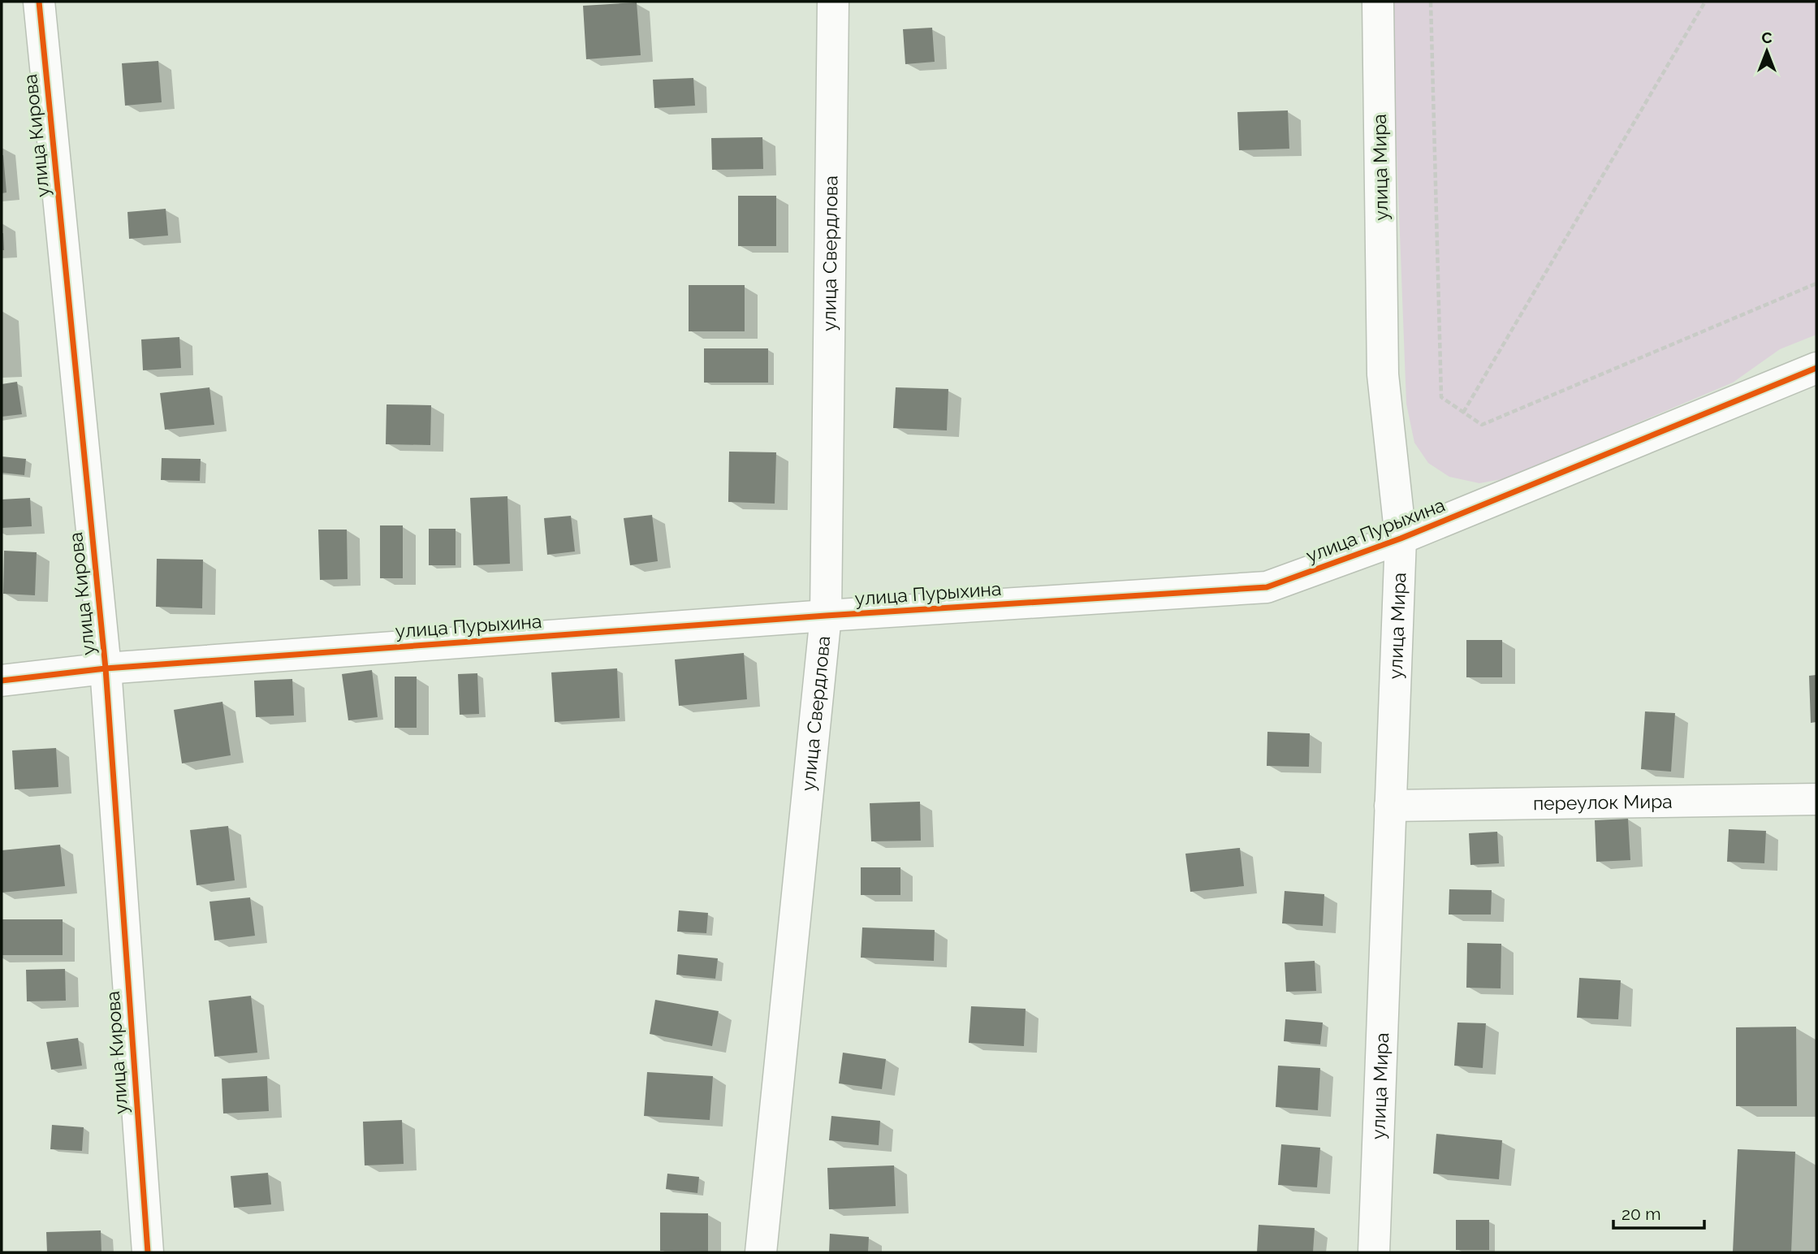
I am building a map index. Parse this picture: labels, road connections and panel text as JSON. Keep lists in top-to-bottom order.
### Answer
{
  "streets": {
    "street": [
      "улица Кирова",
      "улица Мира",
      "улица Свердлова",
      "улица Пурыхина",
      "переулок Мира"
    ]
  },
  "crossings": [
    ["улица Кирова", "улица Пурыхина"],
    ["улица Мира", "улица Пурыхина"],
    ["улица Мира", "переулок Мира"],
    ["улица Свердлова", "улица Пурыхина"]
  ],
  "scale_bar": "20 m",
  "north": "top"
}
